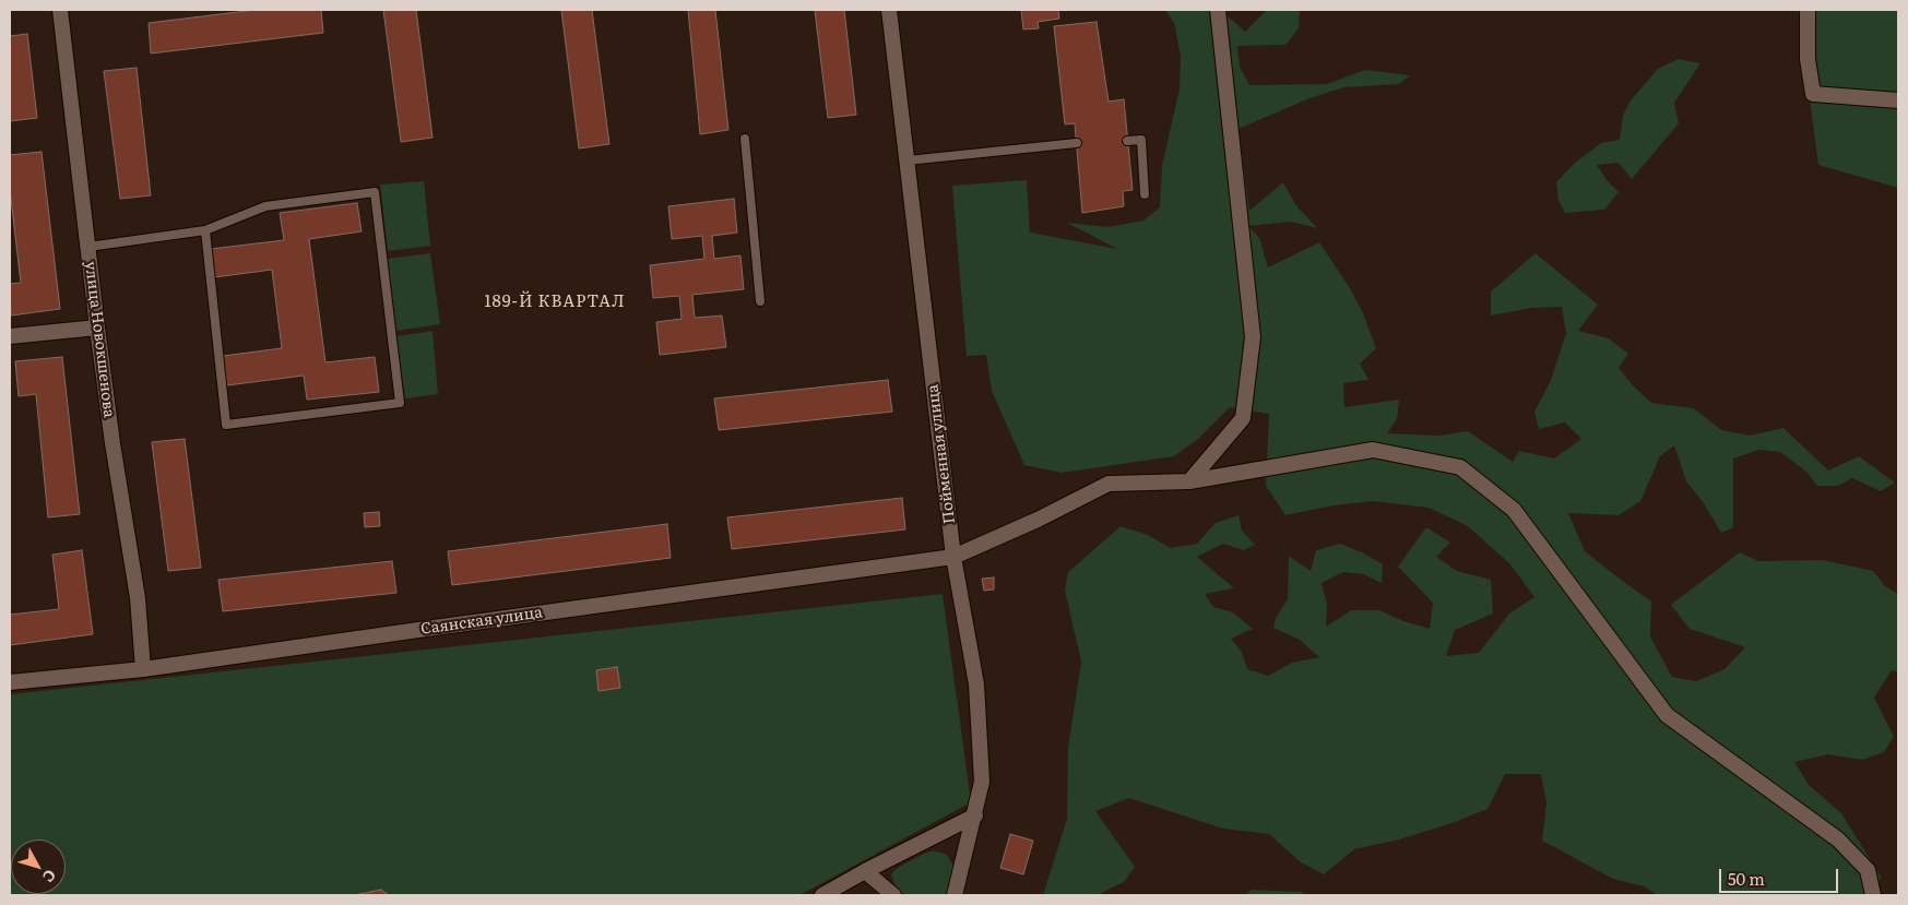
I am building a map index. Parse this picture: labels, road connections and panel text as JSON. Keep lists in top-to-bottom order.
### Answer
{
  "streets": {
    "street": ["улица Новокшенова", "Пойменная улица", "Саянская улица"]
  },
  "crossings": [
    ["улица Новокшенова", "Саянская улица"],
    ["Пойменная улица", "Саянская улица"]
  ],
  "districts": ["189-Й КВАРТАЛ"],
  "scale_bar": "50 m",
  "north": "bottom right"
}
